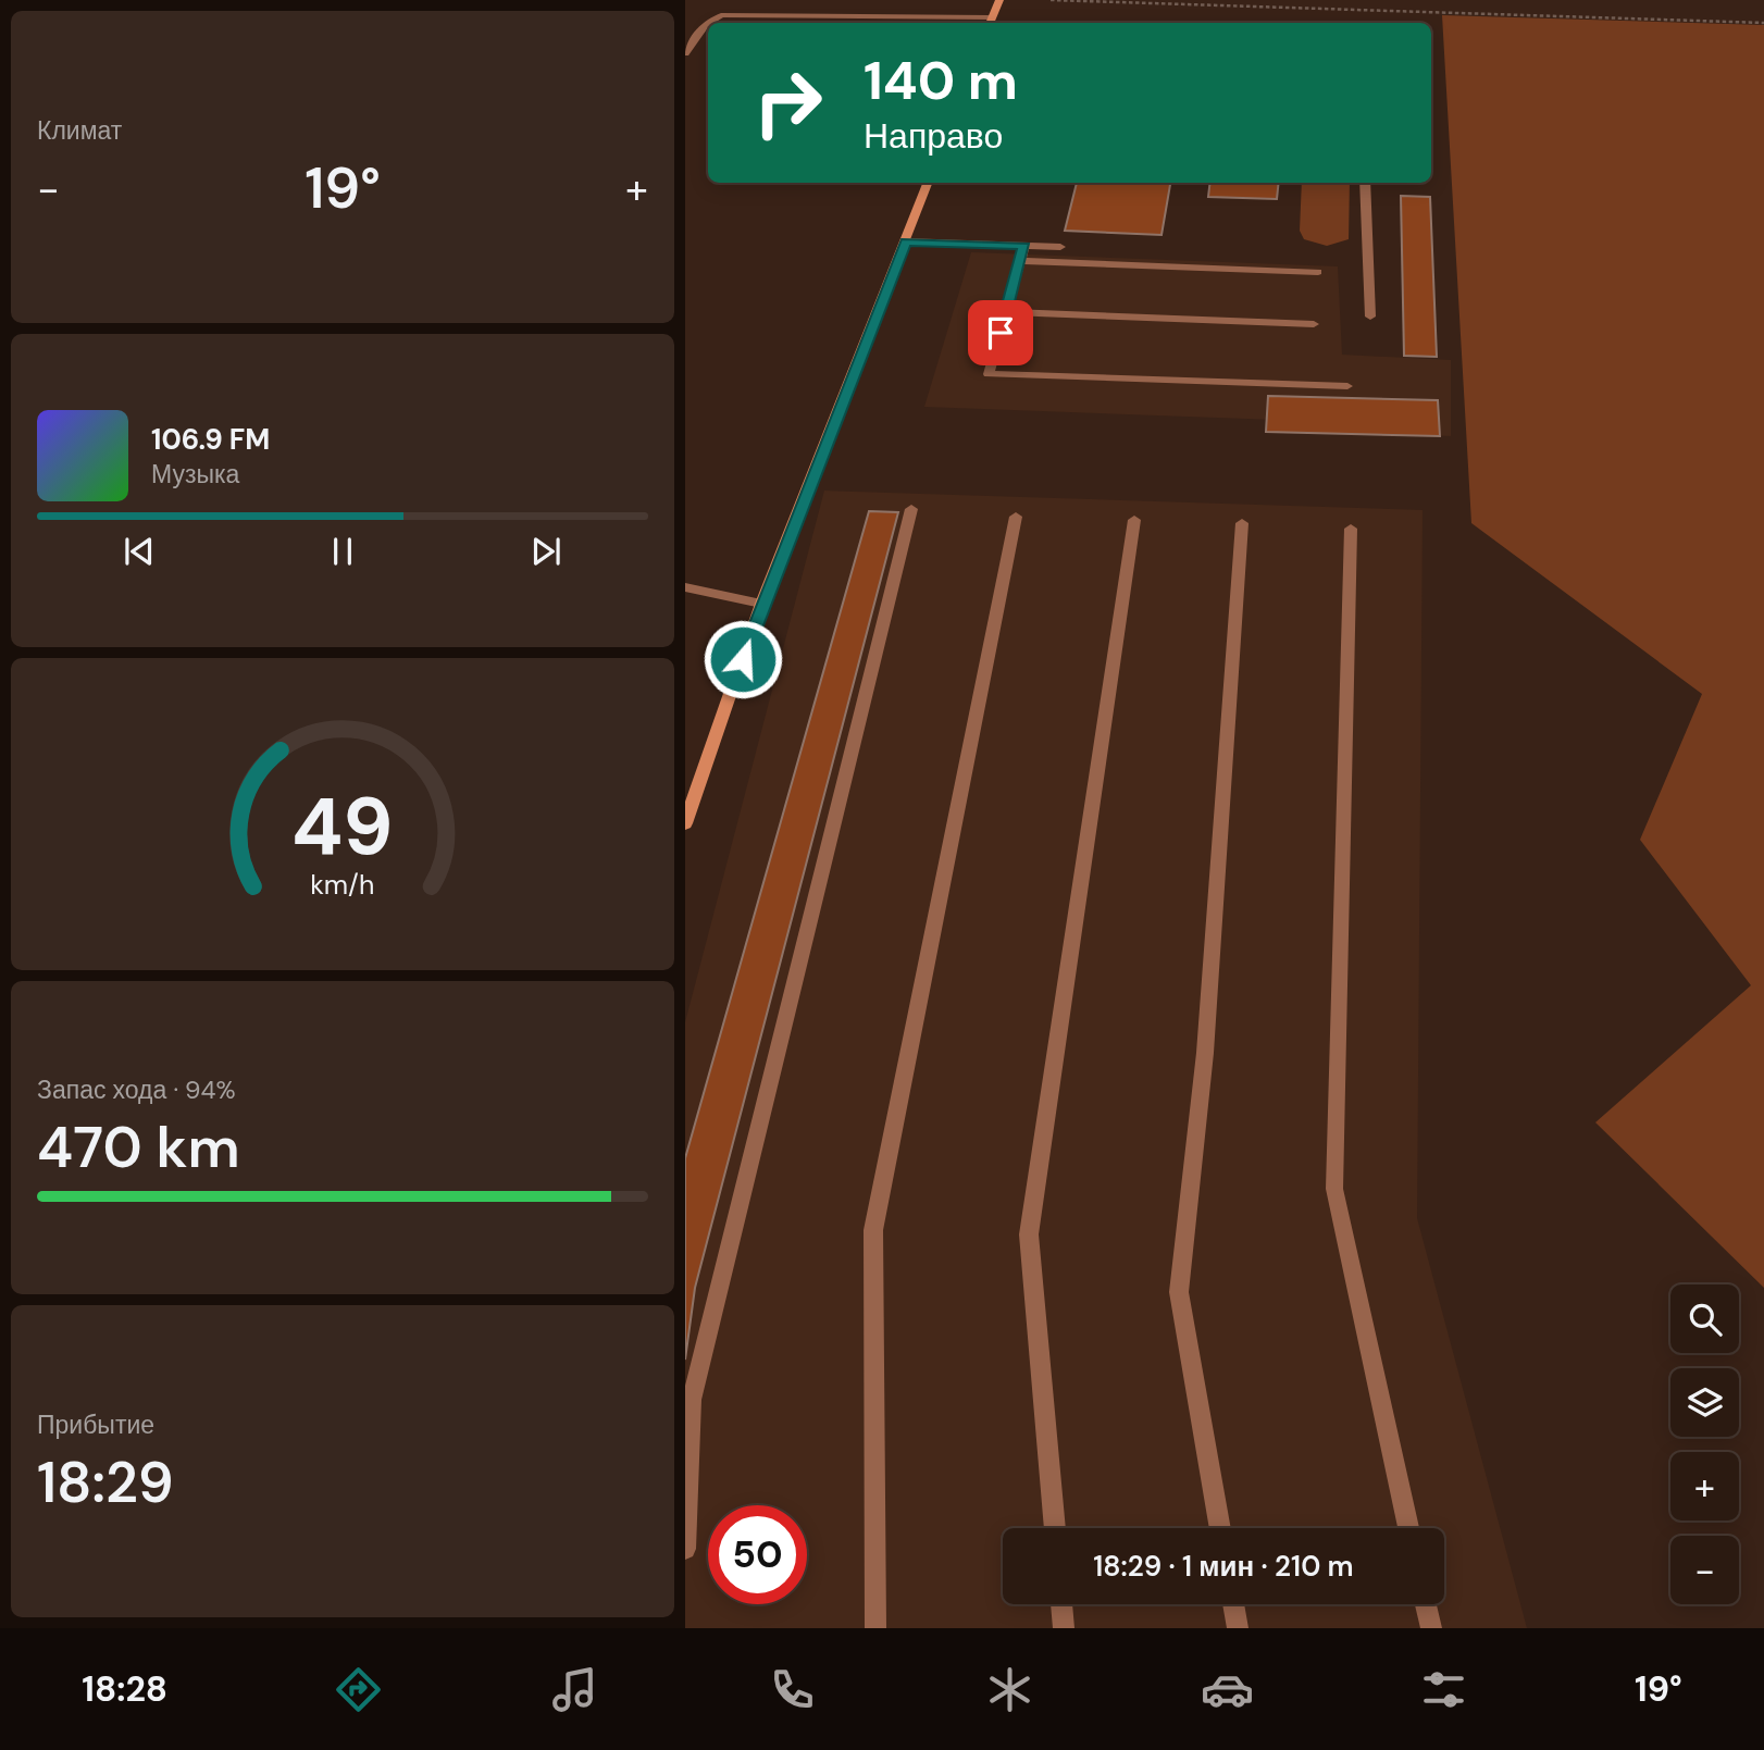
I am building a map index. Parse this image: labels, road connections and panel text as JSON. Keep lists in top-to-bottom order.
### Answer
{
  "page": {
    "tile": [
      "Климат",
      ["Запас хода · 94%", "470 km"],
      ["Прибытие", "18:29"]
    ],
    "turn": ["140 m", "Направо"],
    "heat": ["−", "19°", "+"],
    "song": ["106.9 FM", "Музыка"],
    "map_buttons": ["+", "−"],
    "limit": "50",
    "trip": "18:29 · 1 мин · 210 m",
    "tabs": ["18:28", "19°"],
    "gauge": ["49", "km/h"]
  }
}
